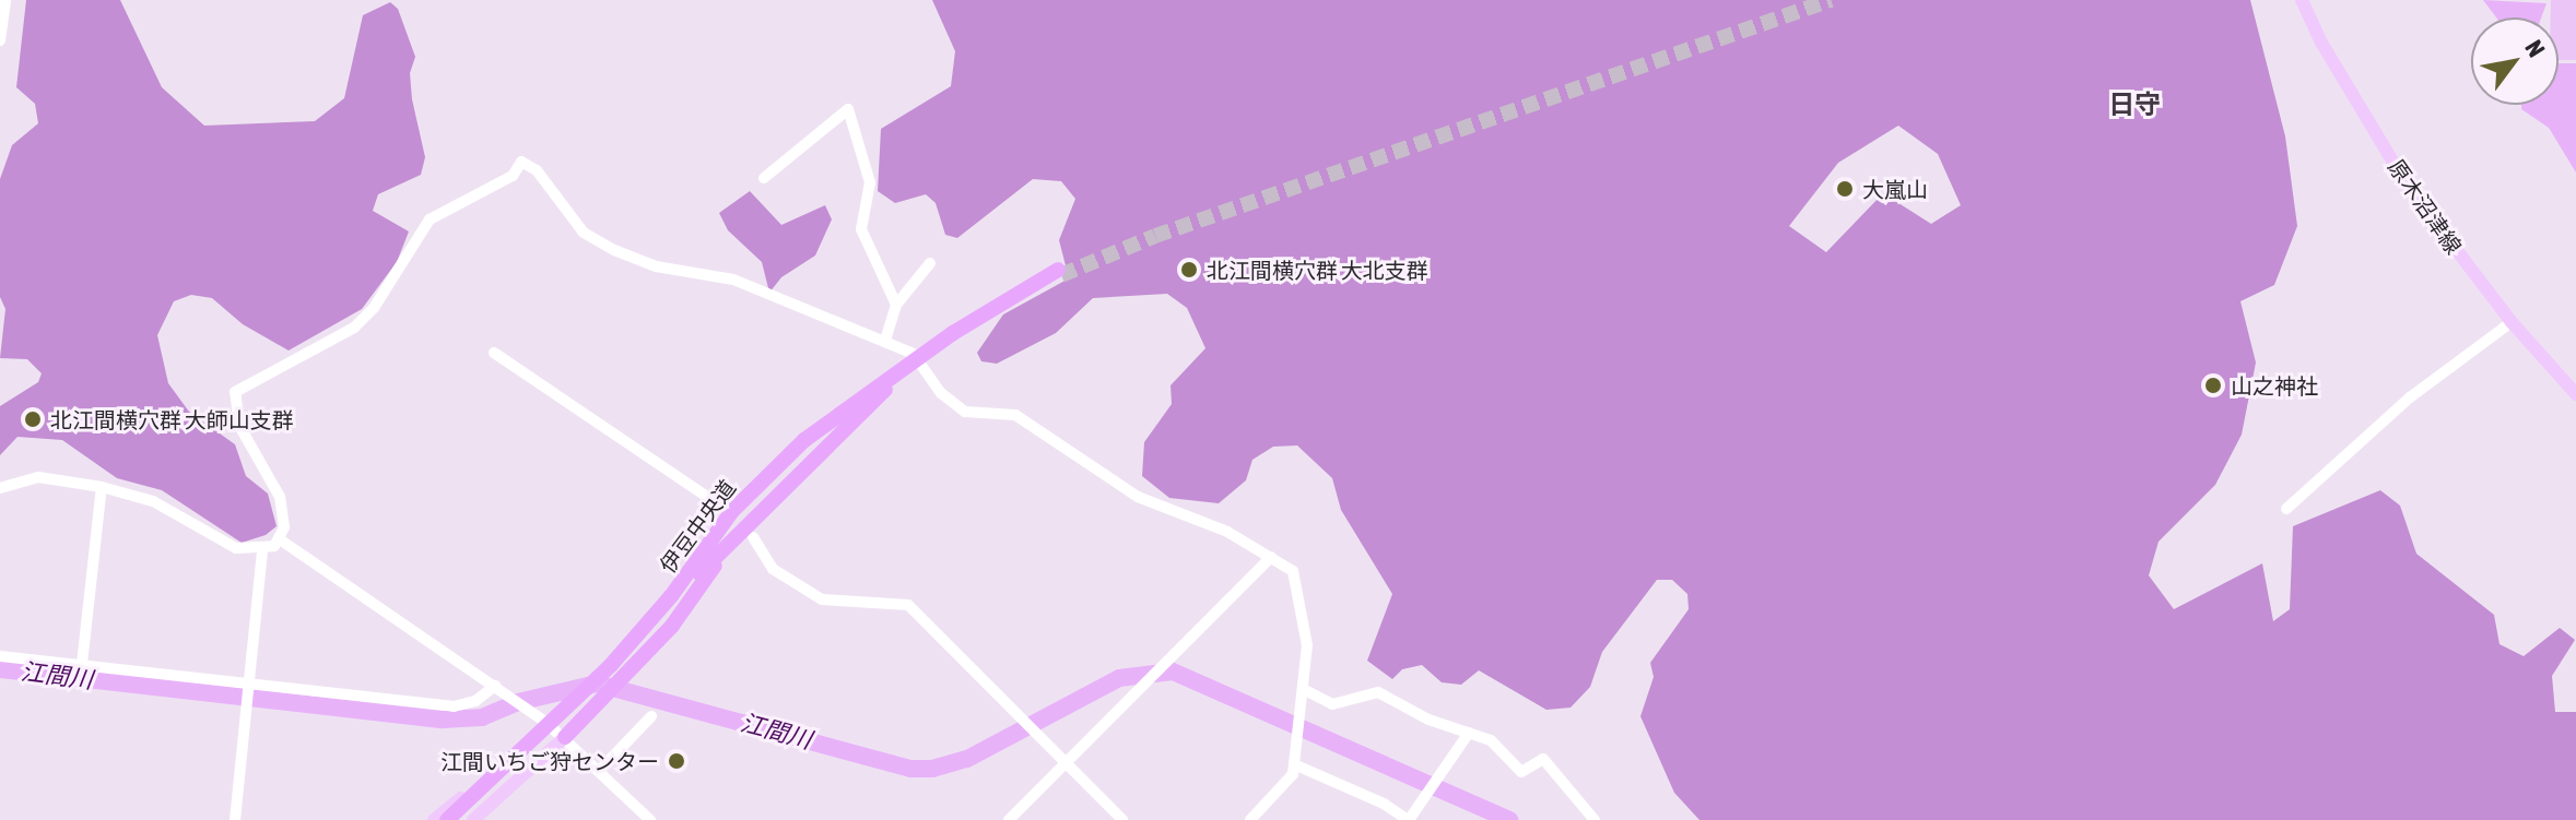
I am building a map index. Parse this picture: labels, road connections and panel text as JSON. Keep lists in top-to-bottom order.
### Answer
{
  "streets": {
    "highway": ["伊豆中央道"],
    "main road": ["原木沼津線"]
  },
  "districts": ["日守"],
  "water": ["江間川"],
  "places": [
    "大嵐山",
    "北江間横穴群 大北支群",
    "山之神社",
    "北江間横穴群 大師山支群",
    "江間いちご狩センター"
  ],
  "north": "top right"
}
